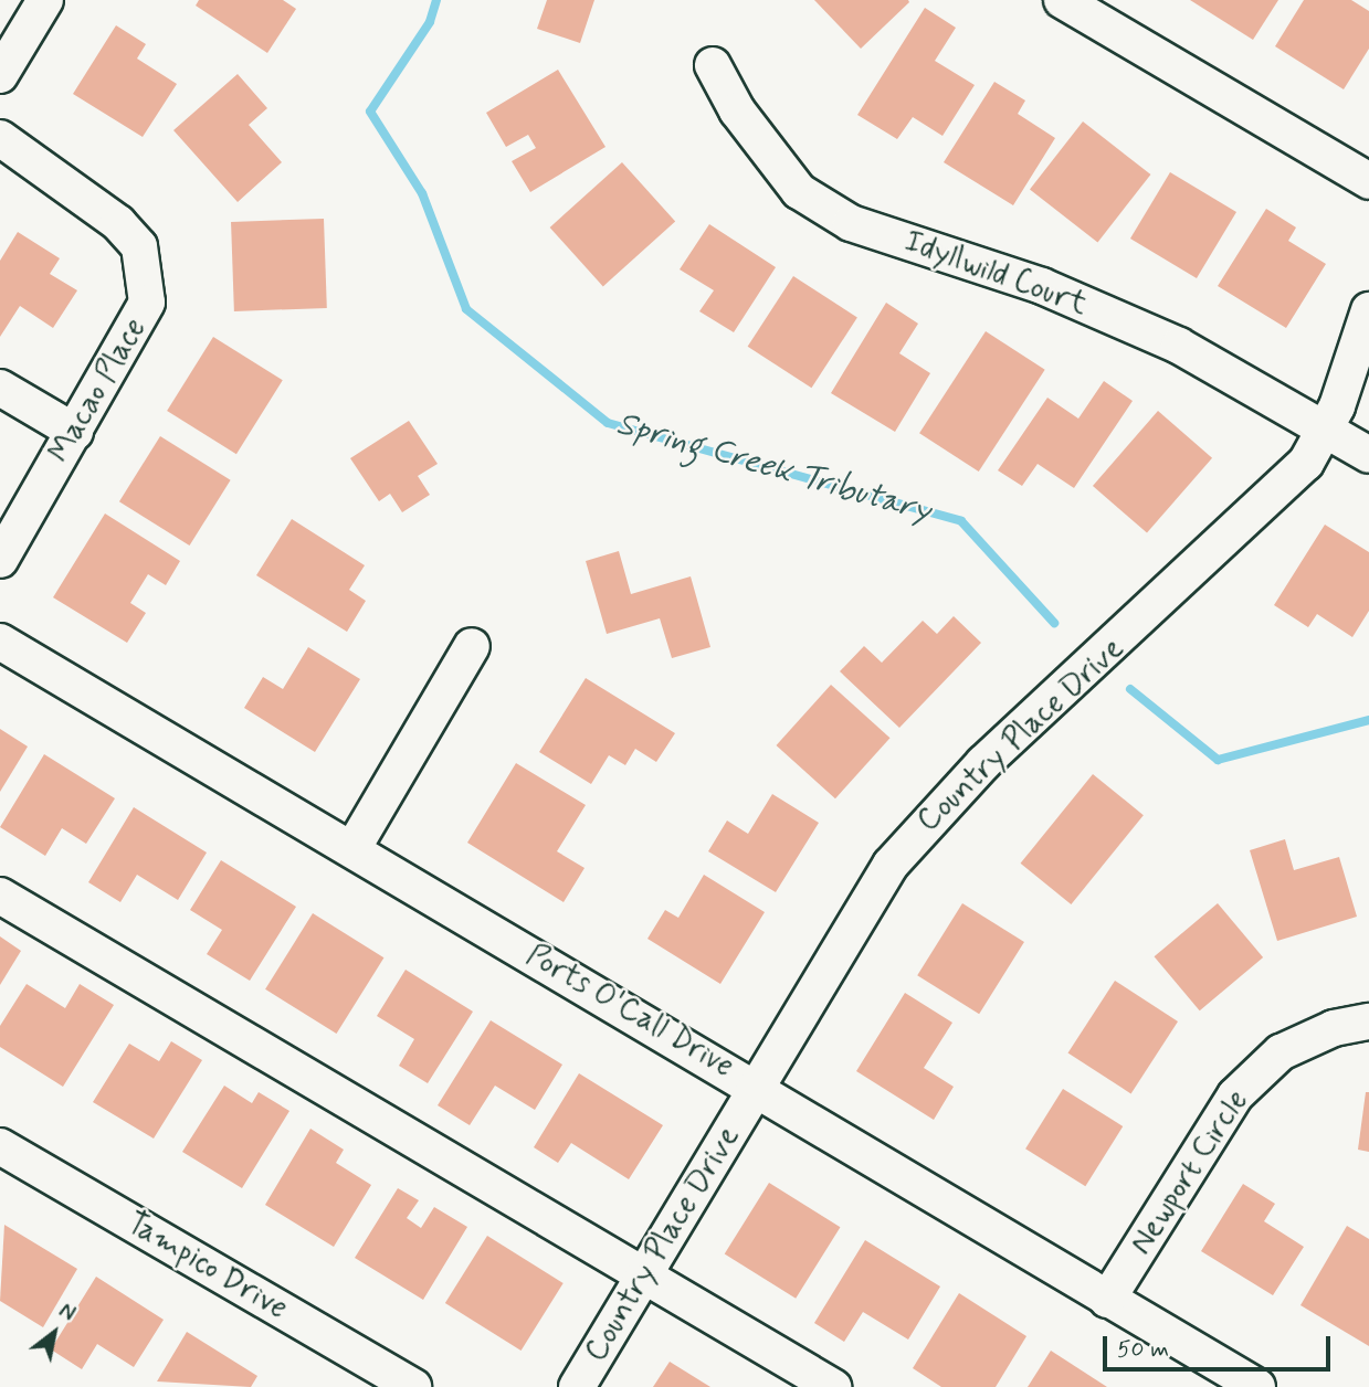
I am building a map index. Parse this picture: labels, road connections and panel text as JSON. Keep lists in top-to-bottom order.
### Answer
{
  "streets": {
    "street": [
      "Idyllwild Court",
      "Macao Place",
      "Country Place Drive",
      "Ports O'Call Drive",
      "Newport Circle",
      "Tampico Drive"
    ]
  },
  "crossings": [
    ["Idyllwild Court", "Country Place Drive"],
    ["Country Place Drive", "Ports O'Call Drive"],
    ["Ports O'Call Drive", "Newport Circle"]
  ],
  "water": ["Spring Creek Tributary"],
  "scale_bar": "50 m",
  "north": "top right"
}
